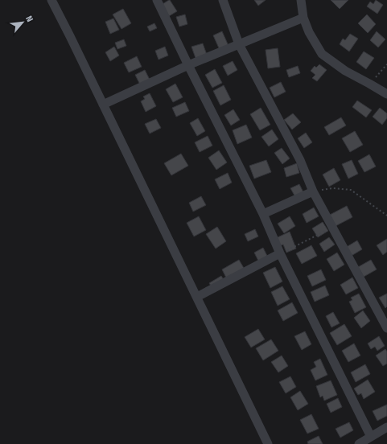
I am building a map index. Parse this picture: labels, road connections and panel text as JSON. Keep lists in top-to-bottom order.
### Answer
{
  "north": "top right"
}
